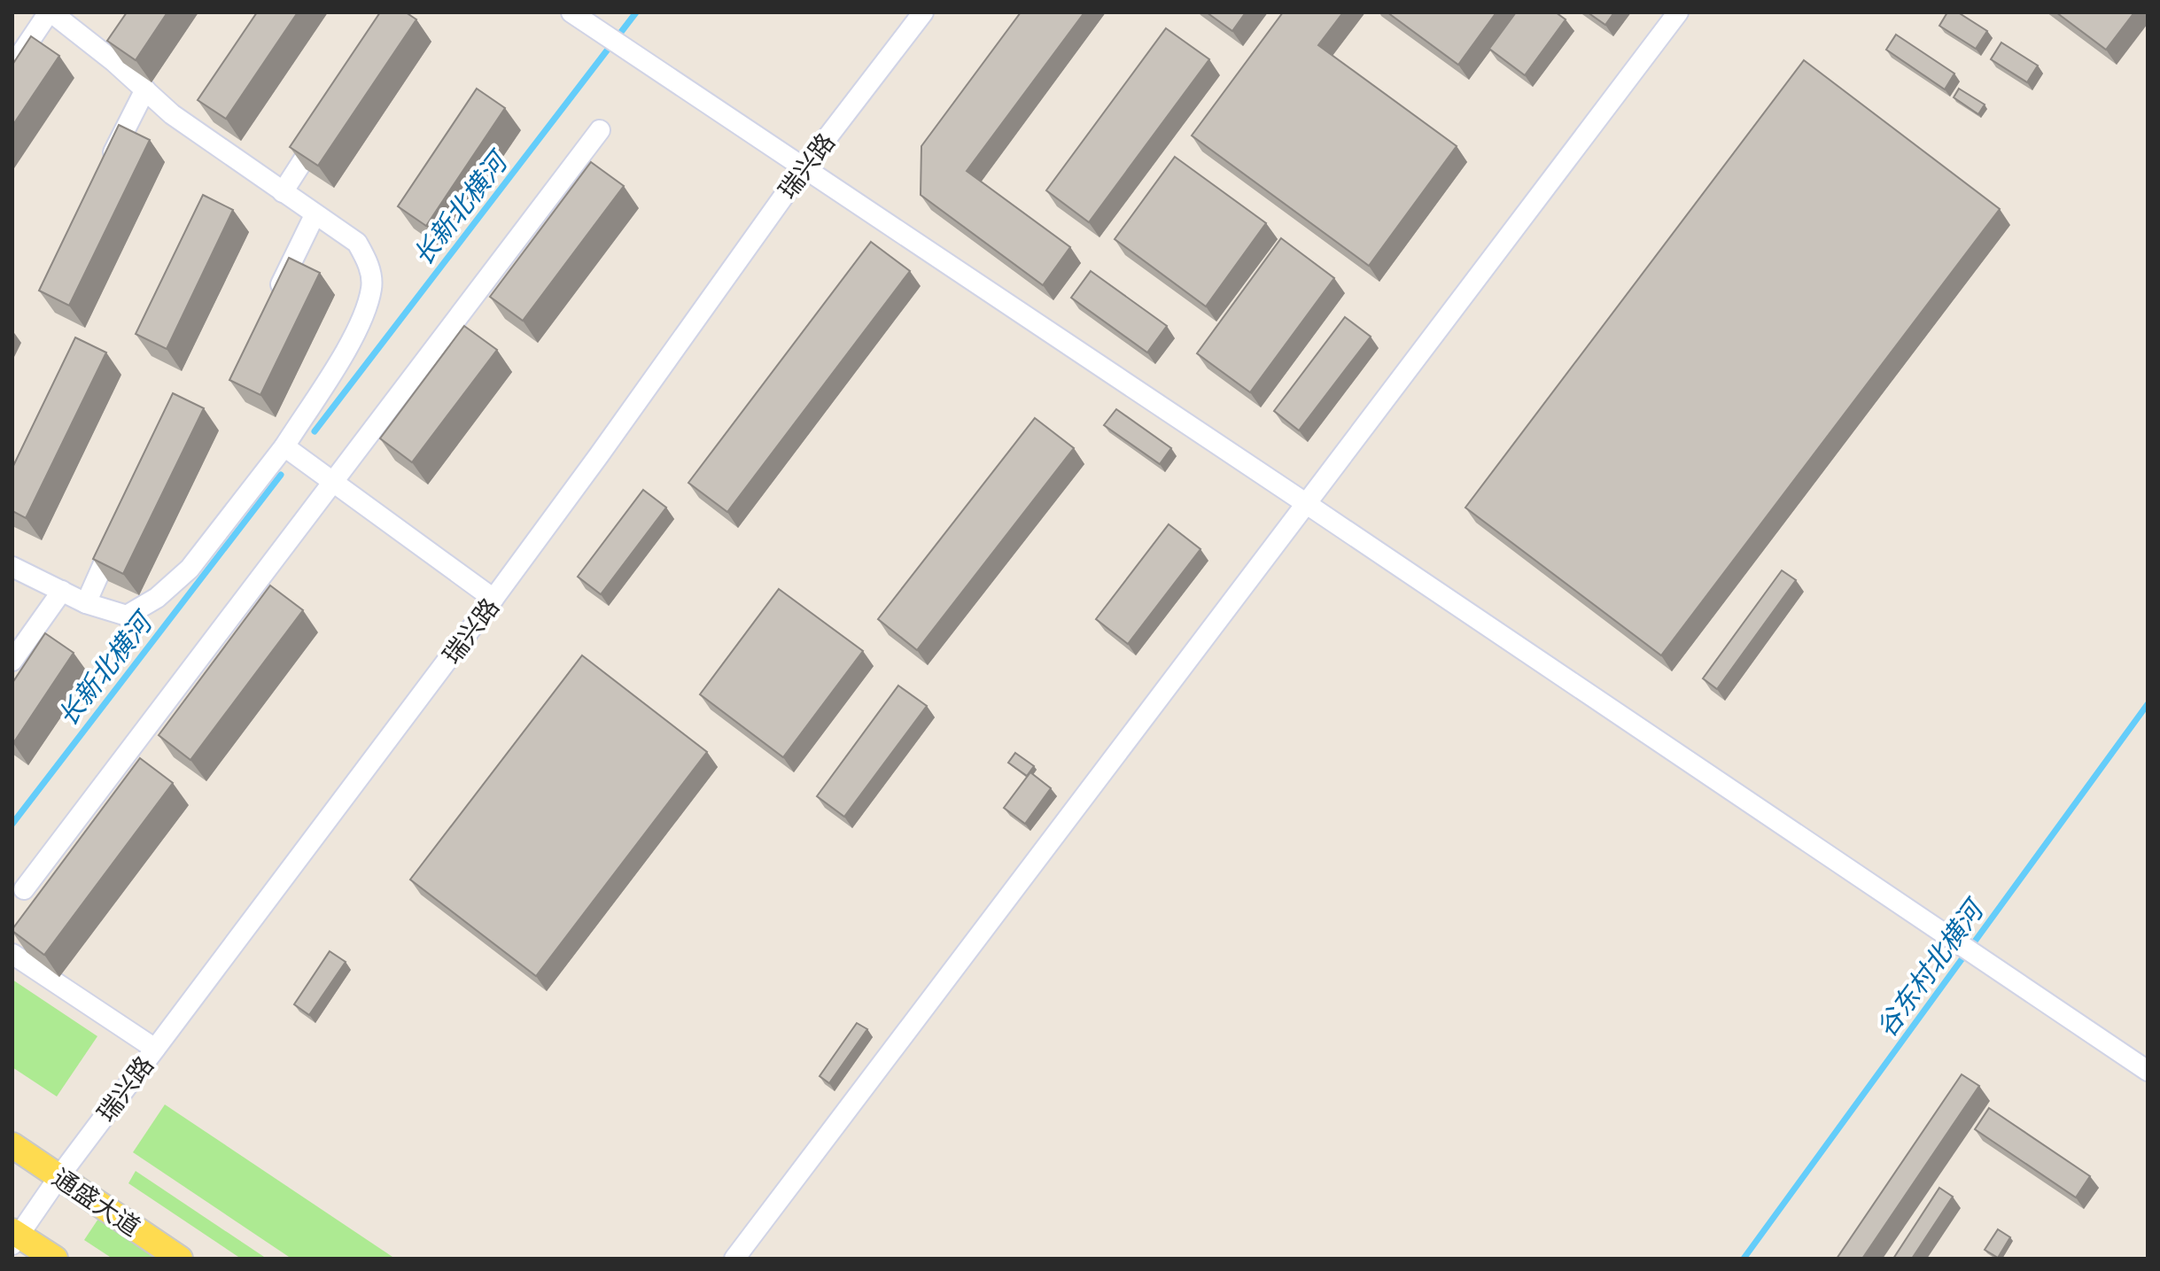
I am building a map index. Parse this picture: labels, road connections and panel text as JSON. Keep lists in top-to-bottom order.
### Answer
{
  "streets": {
    "main road": ["通盛大道"],
    "street": ["瑞兴路"]
  },
  "crossings": [
    ["瑞兴路", "通盛大道"]
  ],
  "water": ["长新北横河", "谷东村北横河"]
}
